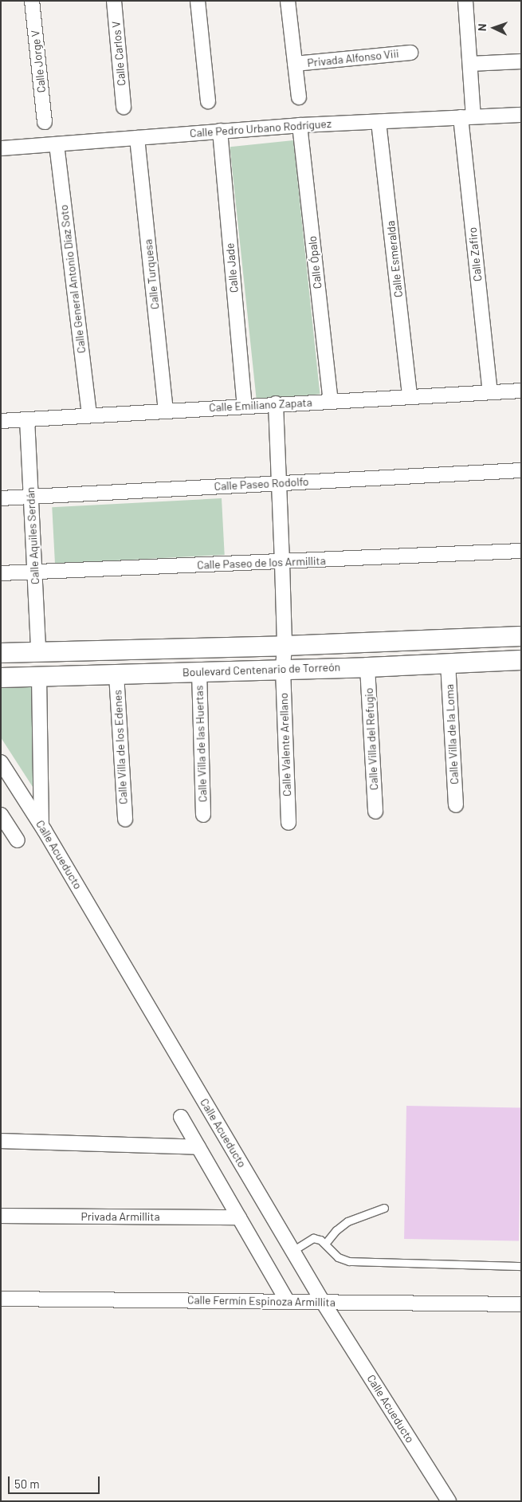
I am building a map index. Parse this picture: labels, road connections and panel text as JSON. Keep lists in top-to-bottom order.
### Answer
{
  "streets": {
    "street": [
      "Calle Carlos V",
      "Privada Alfonso Viii",
      "Calle Jorge V",
      "Calle Pedro Urbano Rodríguez",
      "Calle Zafiro",
      "Calle Esmeralda",
      "Calle Ópalo",
      "Calle Jade",
      "Calle Turquesa",
      "Calle General Antonio Díaz Soto",
      "Calle Emiliano Zapata",
      "Calle Paseo Rodolfo",
      "Calle Aquiles Serdán",
      "Calle Paseo de los Armillita",
      "Boulevard Centenario de Torreón",
      "Calle Villa de la Loma",
      "Calle Villa del Refugio",
      "Calle Villa de las Huertas",
      "Calle Valente Arellano",
      "Calle Villa de los Edenes",
      "Calle Acueducto",
      "Privada Armillita",
      "Calle Fermín Espinoza Armillita"
    ]
  },
  "crossings": [
    ["Calle Pedro Urbano Rodríguez", "Calle Zafiro"],
    ["Calle Pedro Urbano Rodríguez", "Calle Esmeralda"],
    ["Calle Pedro Urbano Rodríguez", "Calle Ópalo"],
    ["Calle Pedro Urbano Rodríguez", "Calle Jade"],
    ["Calle Pedro Urbano Rodríguez", "Calle Turquesa"],
    ["Calle Pedro Urbano Rodríguez", "Calle General Antonio Díaz Soto"],
    ["Calle Zafiro", "Calle Emiliano Zapata"],
    ["Calle Esmeralda", "Calle Emiliano Zapata"],
    ["Calle Ópalo", "Calle Emiliano Zapata"],
    ["Calle Jade", "Calle Emiliano Zapata"],
    ["Calle Turquesa", "Calle Emiliano Zapata"],
    ["Calle General Antonio Díaz Soto", "Calle Emiliano Zapata"],
    ["Calle Emiliano Zapata", "Calle Aquiles Serdán"],
    ["Calle Emiliano Zapata", "Calle Valente Arellano"],
    ["Calle Paseo Rodolfo", "Calle Aquiles Serdán"],
    ["Calle Paseo Rodolfo", "Calle Valente Arellano"],
    ["Calle Aquiles Serdán", "Calle Paseo de los Armillita"],
    ["Calle Aquiles Serdán", "Boulevard Centenario de Torreón"],
    ["Calle Paseo de los Armillita", "Calle Valente Arellano"],
    ["Boulevard Centenario de Torreón", "Calle Villa de la Loma"],
    ["Boulevard Centenario de Torreón", "Calle Villa del Refugio"],
    ["Boulevard Centenario de Torreón", "Calle Villa de las Huertas"],
    ["Boulevard Centenario de Torreón", "Calle Valente Arellano"],
    ["Boulevard Centenario de Torreón", "Calle Villa de los Edenes"],
    ["Calle Acueducto", "Calle Fermín Espinoza Armillita"]
  ],
  "scale_bar": "50 m",
  "north": "left"
}
